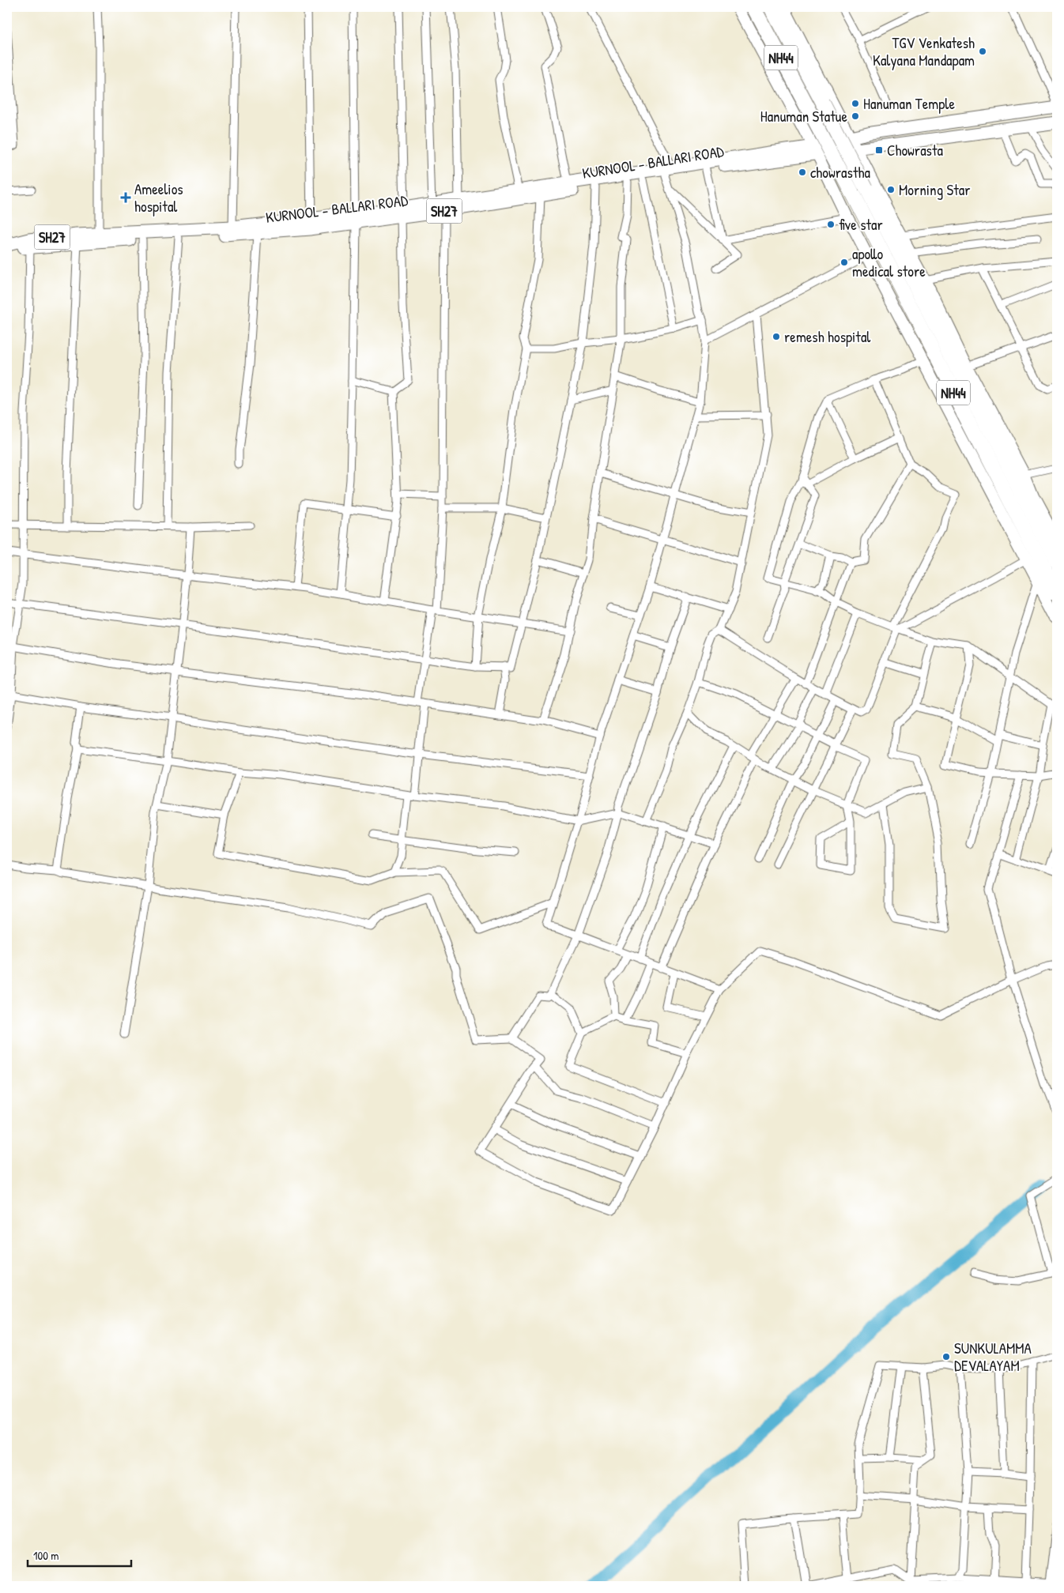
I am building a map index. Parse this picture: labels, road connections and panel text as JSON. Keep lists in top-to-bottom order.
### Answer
{
  "streets": {
    "highway": ["NH44"],
    "main road": ["KURNOOL - BALLARI ROAD", "SH27"]
  },
  "crossings": [
    ["KURNOOL - BALLARI ROAD", "SH27"]
  ],
  "places": {
    "other": [
      "TGV Venkatesh Kalyana Mandapam",
      "Hanuman Temple",
      "Hanuman Statue",
      "chowrastha",
      "Morning Star",
      "five star",
      "apollo medical store",
      "remesh hospital",
      "SUNKULAMMA DEVALAYAM"
    ],
    "transit": ["Chowrasta"],
    "health": ["Ameelios hospital"]
  },
  "scale_bar": "100 m"
}
